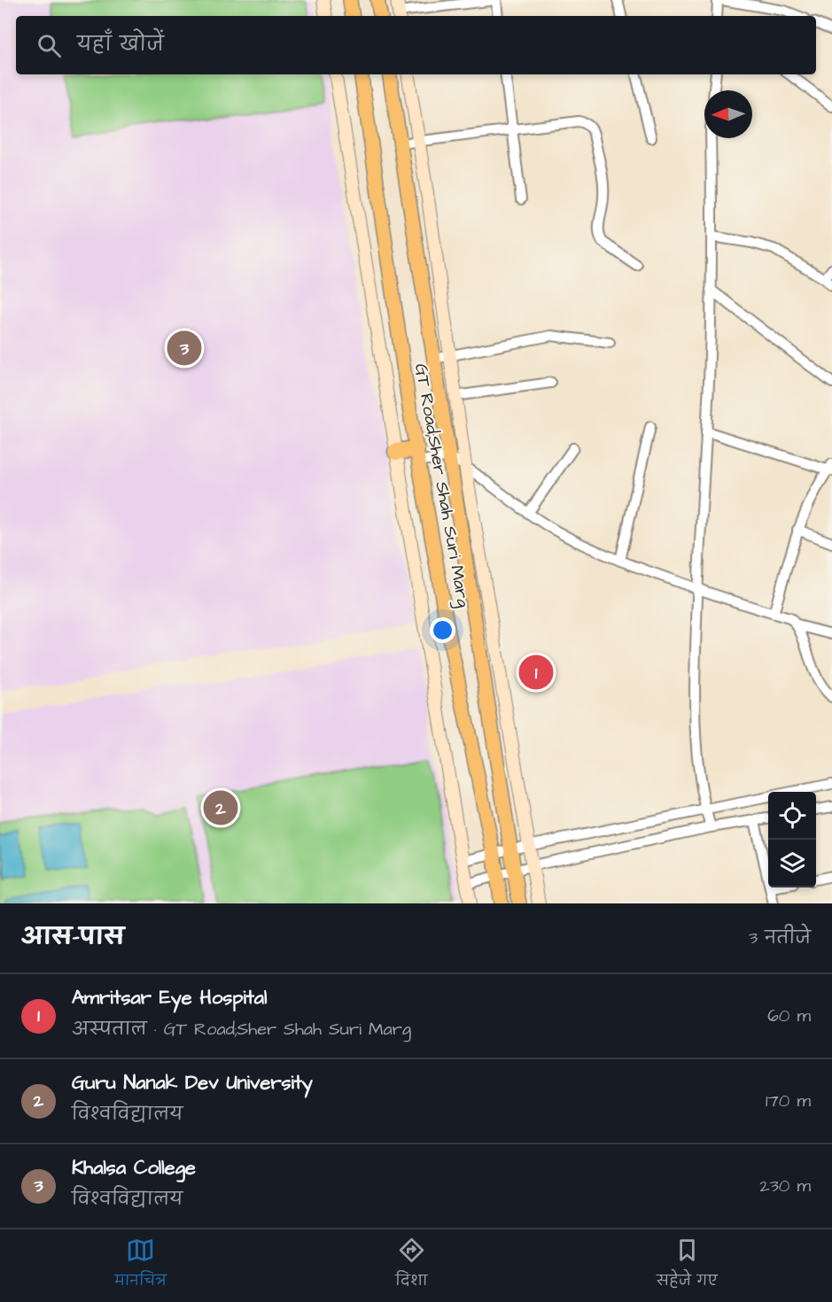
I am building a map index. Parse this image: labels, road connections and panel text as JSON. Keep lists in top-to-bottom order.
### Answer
{
  "streets": {
    "main road": ["GT Road;Sher Shah Suri Marg"]
  },
  "north": "left",
  "page": {
    "search": "यहाँ खोजें",
    "pins": ["3", "1", "2"],
    "heading": ["आस-पास", "3 नतीजे"],
    "list": [
      {
        "mark": "1",
        "name": "Amritsar Eye Hospital",
        "note": "अस्पताल · GT Road;Sher Shah Suri Marg",
        "value": "60 m"
      },
      {
        "mark": "2",
        "name": "Guru Nanak Dev University",
        "note": "विश्वविद्यालय",
        "value": "170 m"
      },
      {
        "mark": "3",
        "name": "Khalsa College",
        "note": "विश्वविद्यालय",
        "value": "230 m"
      }
    ],
    "nav": ["मानचित्र", "दिशा", "सहेजे गए"]
  }
}
